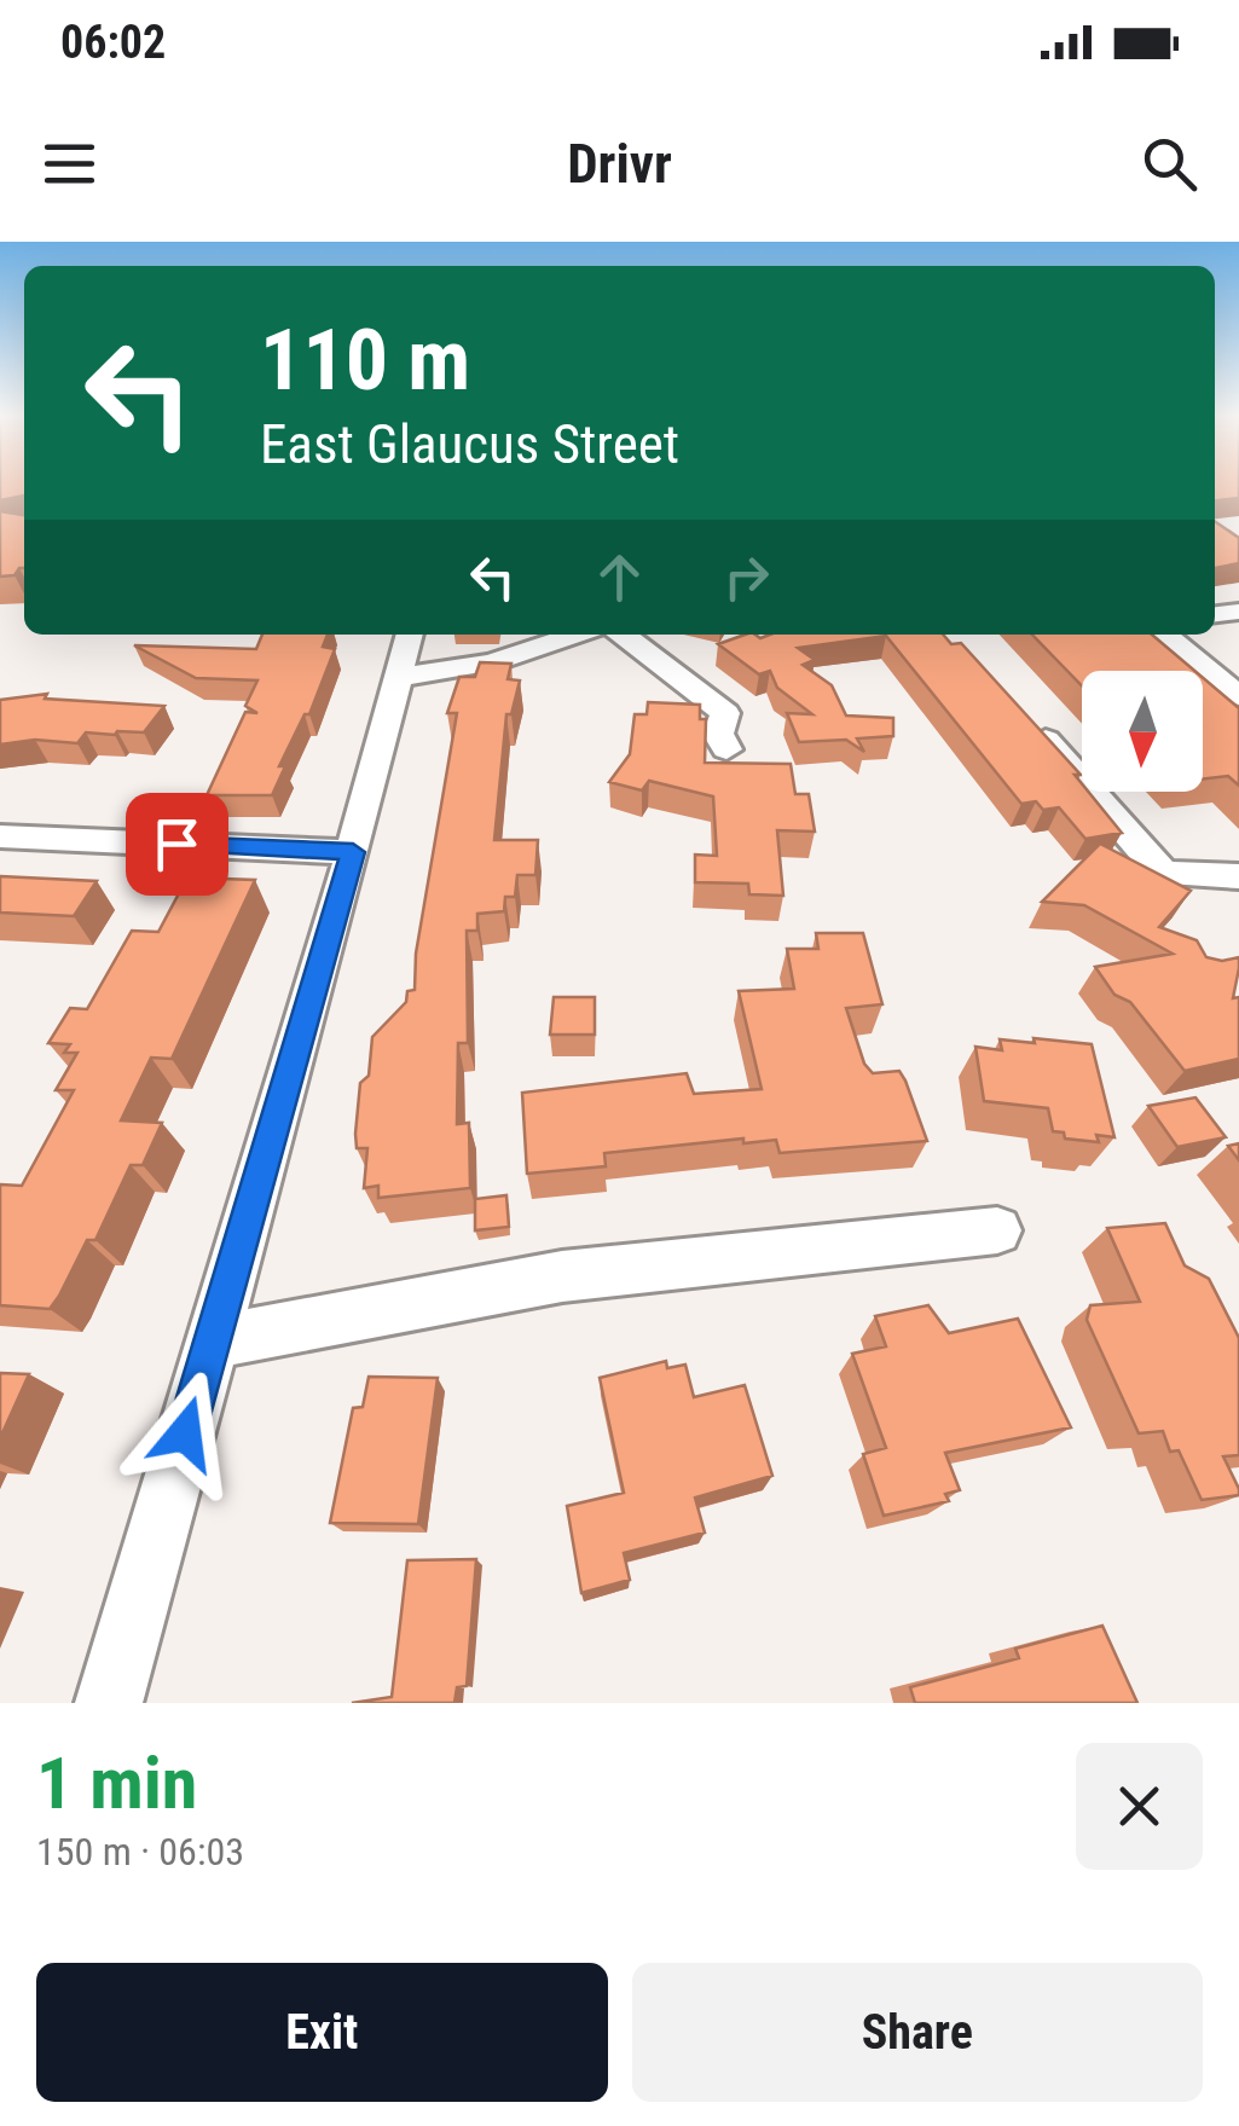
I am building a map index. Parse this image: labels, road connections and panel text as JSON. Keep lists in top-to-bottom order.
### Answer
{
  "north": "bottom",
  "page": {
    "status": "06:02",
    "header": "Drivr",
    "turn": ["110 m", "East Glaucus Street"],
    "heading": ["1 min", "150 m · 06:03"],
    "buttons": ["Exit", "Share"]
  }
}
